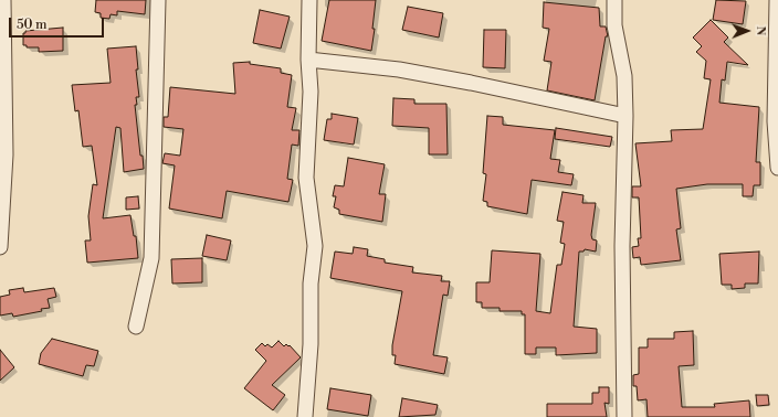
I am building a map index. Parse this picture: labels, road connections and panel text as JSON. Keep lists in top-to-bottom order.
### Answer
{
  "scale_bar": "50 m",
  "north": "right"
}
